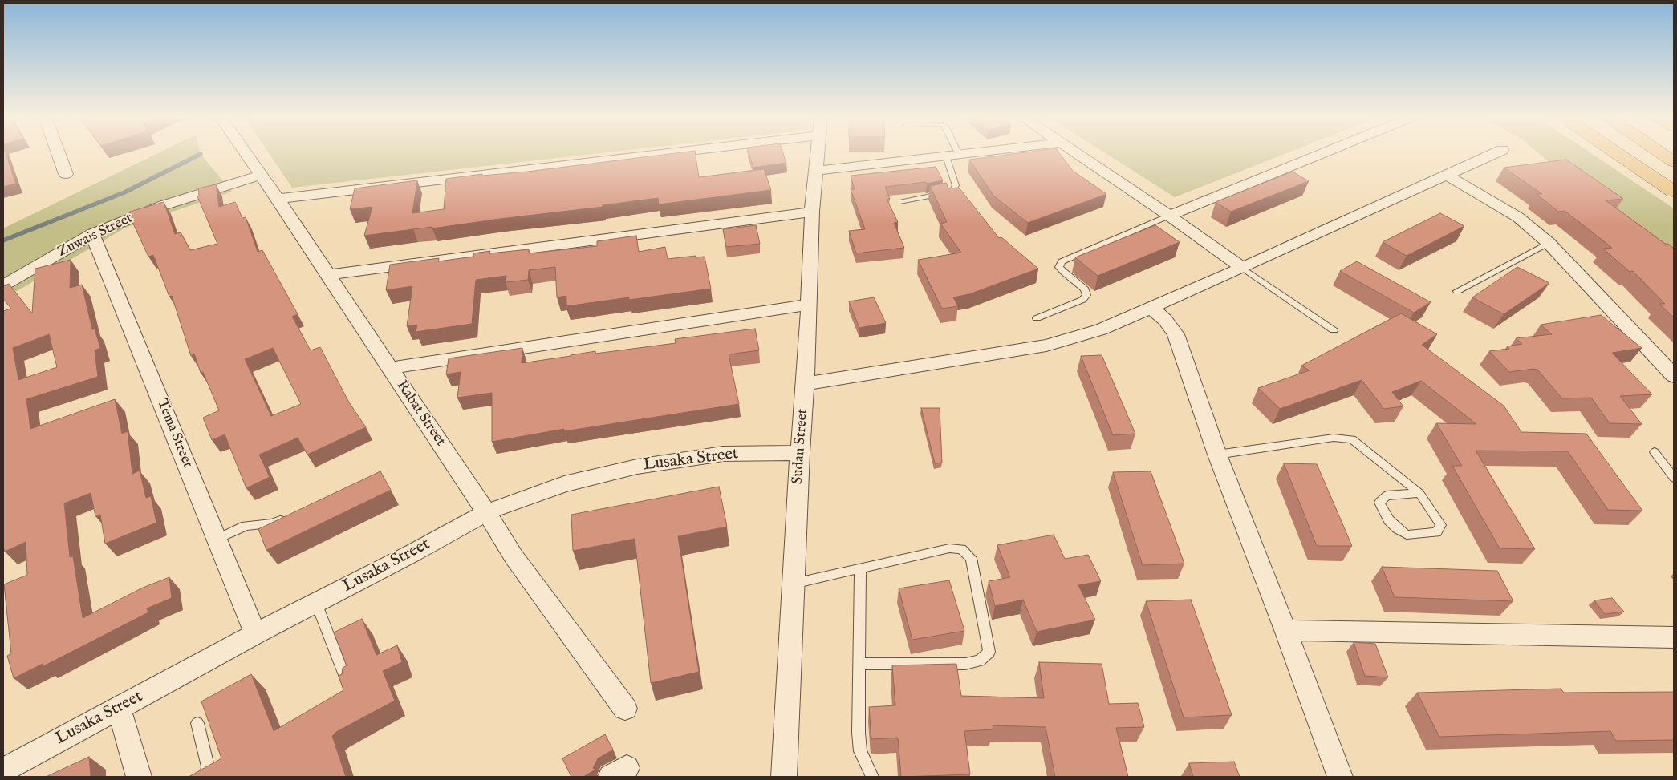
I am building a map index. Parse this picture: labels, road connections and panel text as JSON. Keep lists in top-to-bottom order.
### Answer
{
  "streets": {
    "street": [
      "Zuwais Street",
      "Rabat Street",
      "Tema Street",
      "Sudan Street",
      "Lusaka Street"
    ]
  },
  "crossings": [
    ["Zuwais Street", "Rabat Street"],
    ["Zuwais Street", "Tema Street"],
    ["Rabat Street", "Lusaka Street"],
    ["Tema Street", "Lusaka Street"],
    ["Sudan Street", "Lusaka Street"]
  ]
}
